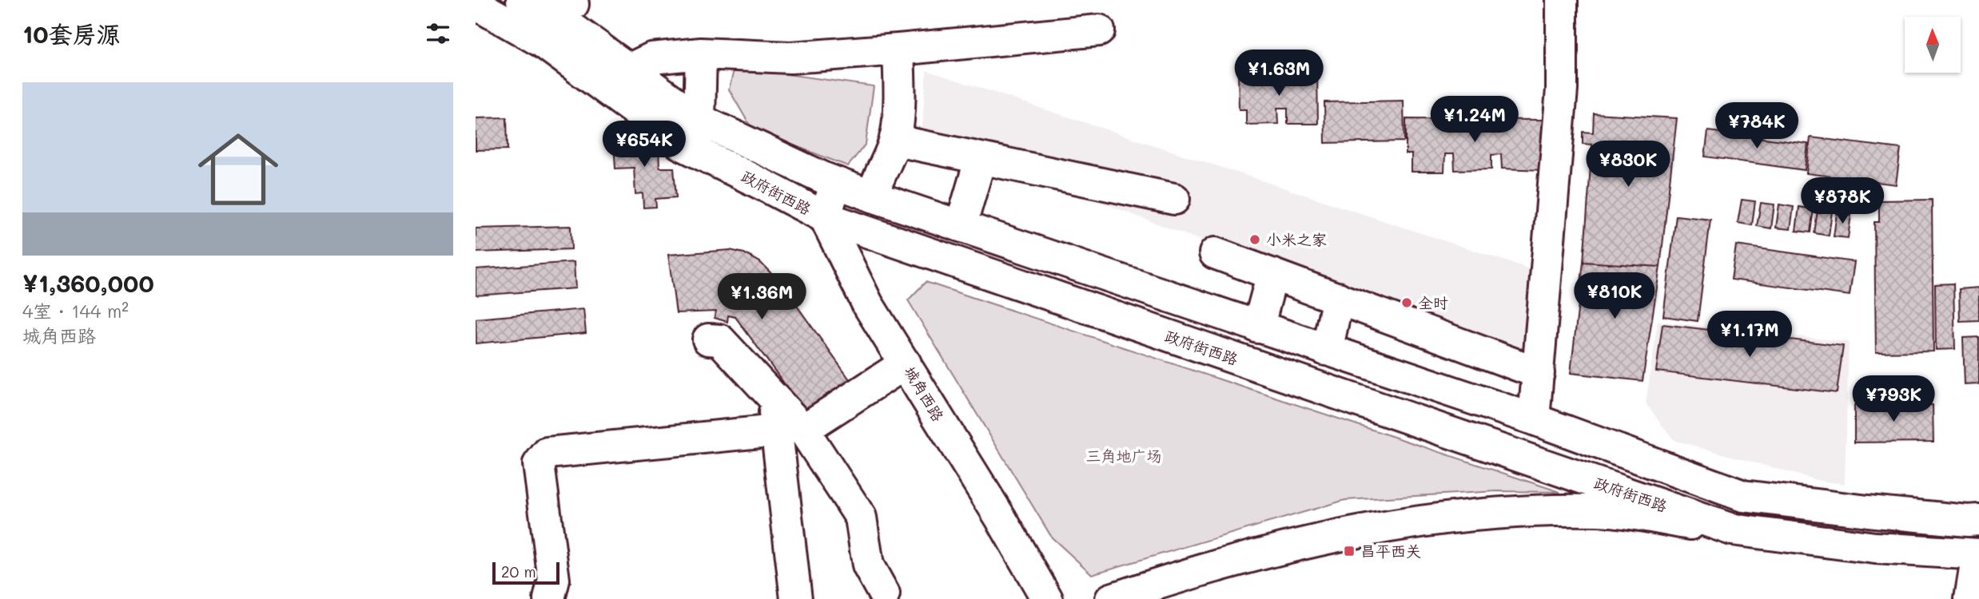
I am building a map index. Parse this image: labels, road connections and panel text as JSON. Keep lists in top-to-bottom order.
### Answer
{
  "streets": {
    "street": ["政府街西路", "城角西路"]
  },
  "crossings": [
    ["政府街西路", "城角西路"]
  ],
  "parks": ["三角地广场"],
  "places": {
    "other": ["小米之家", "全时"],
    "transit": ["昌平西关"]
  },
  "scale_bar": "20 m",
  "north": "top",
  "page": {
    "heading": "10套房源",
    "price": [
      "¥1.63M",
      "¥1.24M",
      "¥784K",
      "¥654K",
      "¥830K",
      "¥878K",
      "¥810K",
      "¥1.36M",
      "¥1.17M",
      "¥793K"
    ],
    "list": [
      {
        "name": "¥1,360,000",
        "note": "4室 · 144 m² · 城角西路"
      }
    ],
    "scale": "20 m"
  }
}
